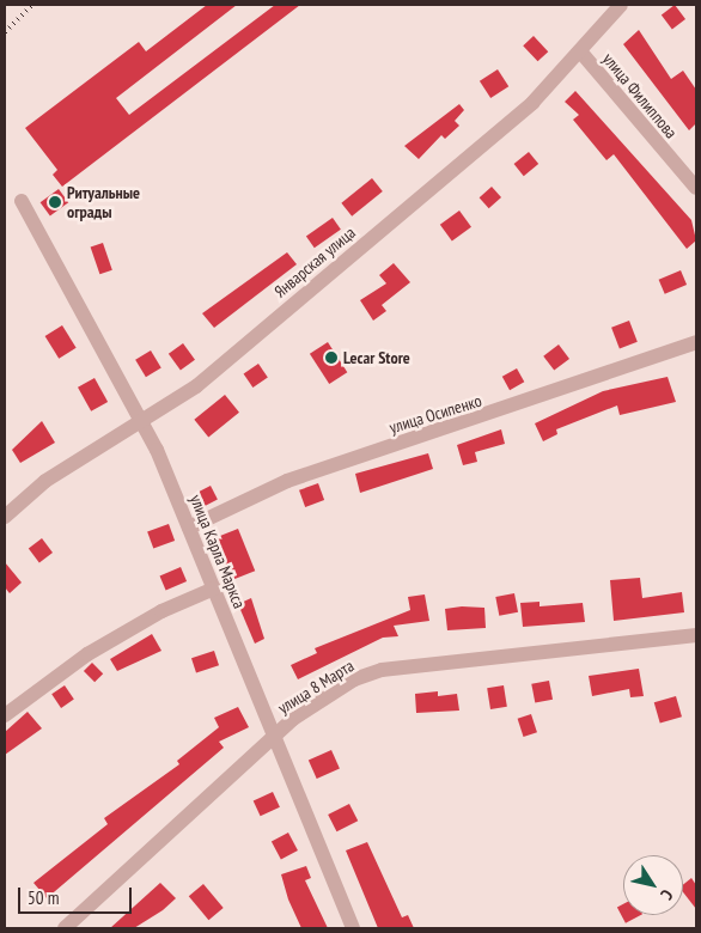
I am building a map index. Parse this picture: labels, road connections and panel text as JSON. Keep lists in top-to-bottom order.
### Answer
{
  "streets": {
    "street": [
      "улица Филиппова",
      "Январская улица",
      "улица Осипенко",
      "улица Карла Маркса",
      "улица 8 Марта"
    ]
  },
  "crossings": [
    ["улица Филиппова", "Январская улица"],
    ["Январская улица", "улица Карла Маркса"],
    ["улица Осипенко", "улица Карла Маркса"],
    ["улица Карла Маркса", "улица 8 Марта"]
  ],
  "places": ["Ритуальные ограды", "Lecar Store"],
  "scale_bar": "50 m",
  "north": "bottom right"
}
